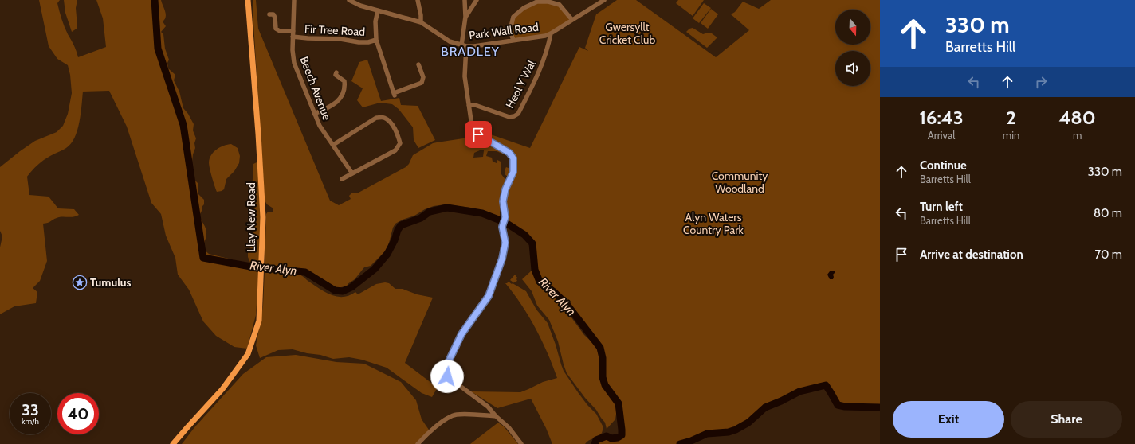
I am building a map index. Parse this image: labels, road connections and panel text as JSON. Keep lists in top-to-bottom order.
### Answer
{
  "streets": {
    "main road": ["Llay New Road"],
    "street": [
      "Fir Tree Road",
      "Park Wall Road",
      "Heol Y Wal",
      "Beech Avenue"
    ]
  },
  "crossings": [
    ["Fir Tree Road", "Beech Avenue"],
    ["Park Wall Road", "Heol Y Wal"]
  ],
  "districts": ["BRADLEY"],
  "water": ["River Alyn"],
  "parks": ["Gwersyllt Cricket Club", "Community Woodland", "Alyn Waters Country Park"],
  "places": {
    "place": ["Tumulus"]
  },
  "north": "bottom",
  "page": {
    "turn": ["330 m", "Barretts Hill"],
    "eta": [
      "16:43",
      "Arrival",
      "2",
      "min",
      "480",
      "m"
    ],
    "list": [
      {
        "name": "Continue",
        "note": "Barretts Hill",
        "value": "330 m"
      },
      {
        "name": "Turn left",
        "note": "Barretts Hill",
        "value": "80 m"
      },
      {
        "name": "Arrive at destination",
        "value": "70 m"
      }
    ],
    "speed": "33 km/h",
    "limit": "40",
    "buttons": ["Exit", "Share"]
  }
}
